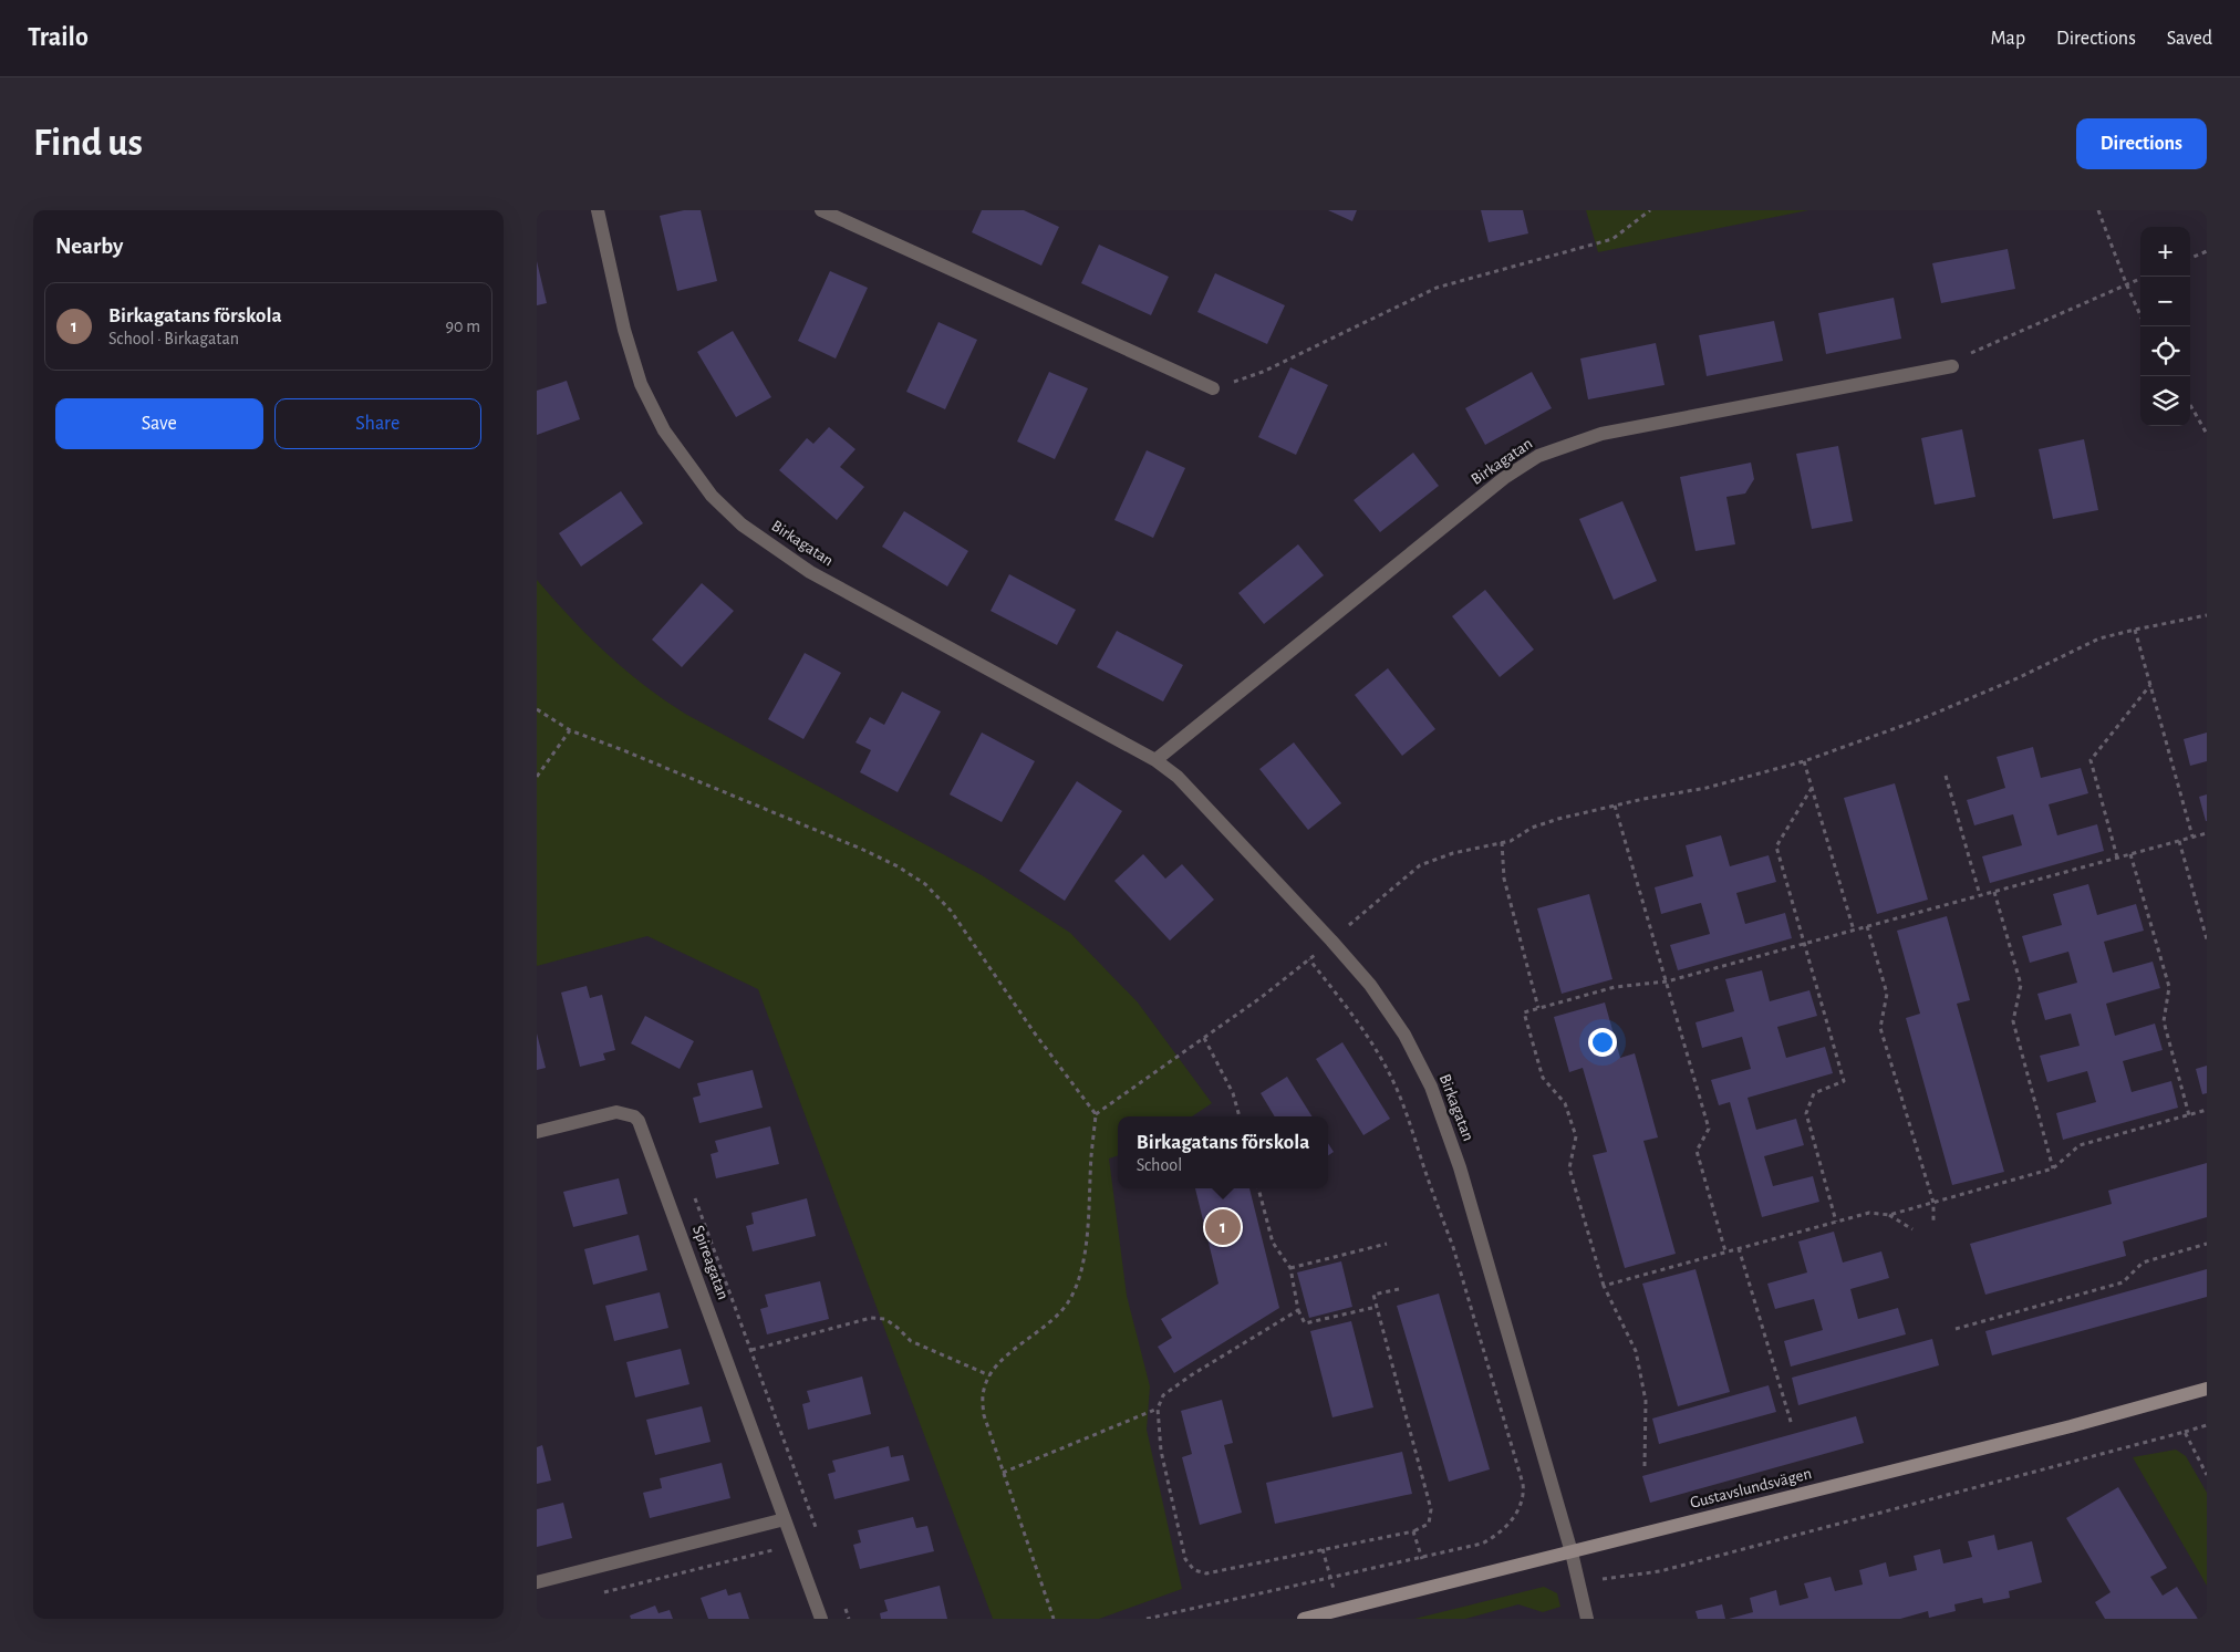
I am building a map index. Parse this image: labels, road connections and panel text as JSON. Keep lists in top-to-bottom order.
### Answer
{
  "streets": {
    "street": ["Birkagatan", "Spireagatan", "Gustavslundsvägen"]
  },
  "crossings": [
    ["Birkagatan", "Gustavslundsvägen"]
  ],
  "page": {
    "header": "Trailo",
    "nav": ["Map", "Directions", "Saved"],
    "buttons": [
      "Directions",
      ["Save", "Share"]
    ],
    "title": "Find us",
    "heading": "Nearby",
    "map_buttons": ["+", "−"],
    "list": [
      {
        "mark": "1",
        "name": "Birkagatans förskola",
        "note": "School · Birkagatan",
        "value": "90 m"
      }
    ],
    "popup": ["Birkagatans förskola", "School"],
    "pins": "1"
  }
}
